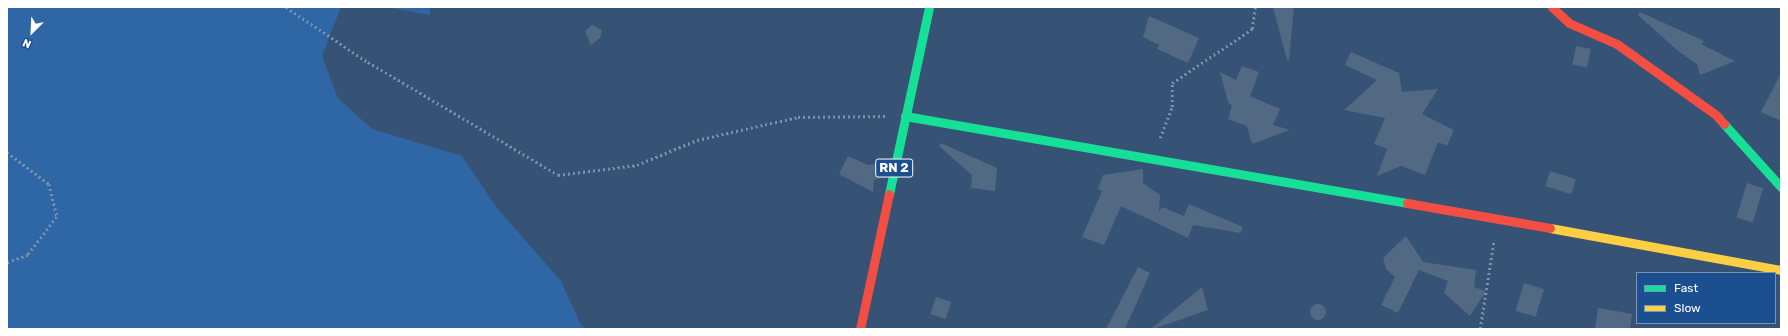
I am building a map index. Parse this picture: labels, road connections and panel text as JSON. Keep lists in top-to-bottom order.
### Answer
{
  "streets": {
    "street": ["RN 2"]
  },
  "legend": ["Fast", "Slow"],
  "north": "bottom left"
}
